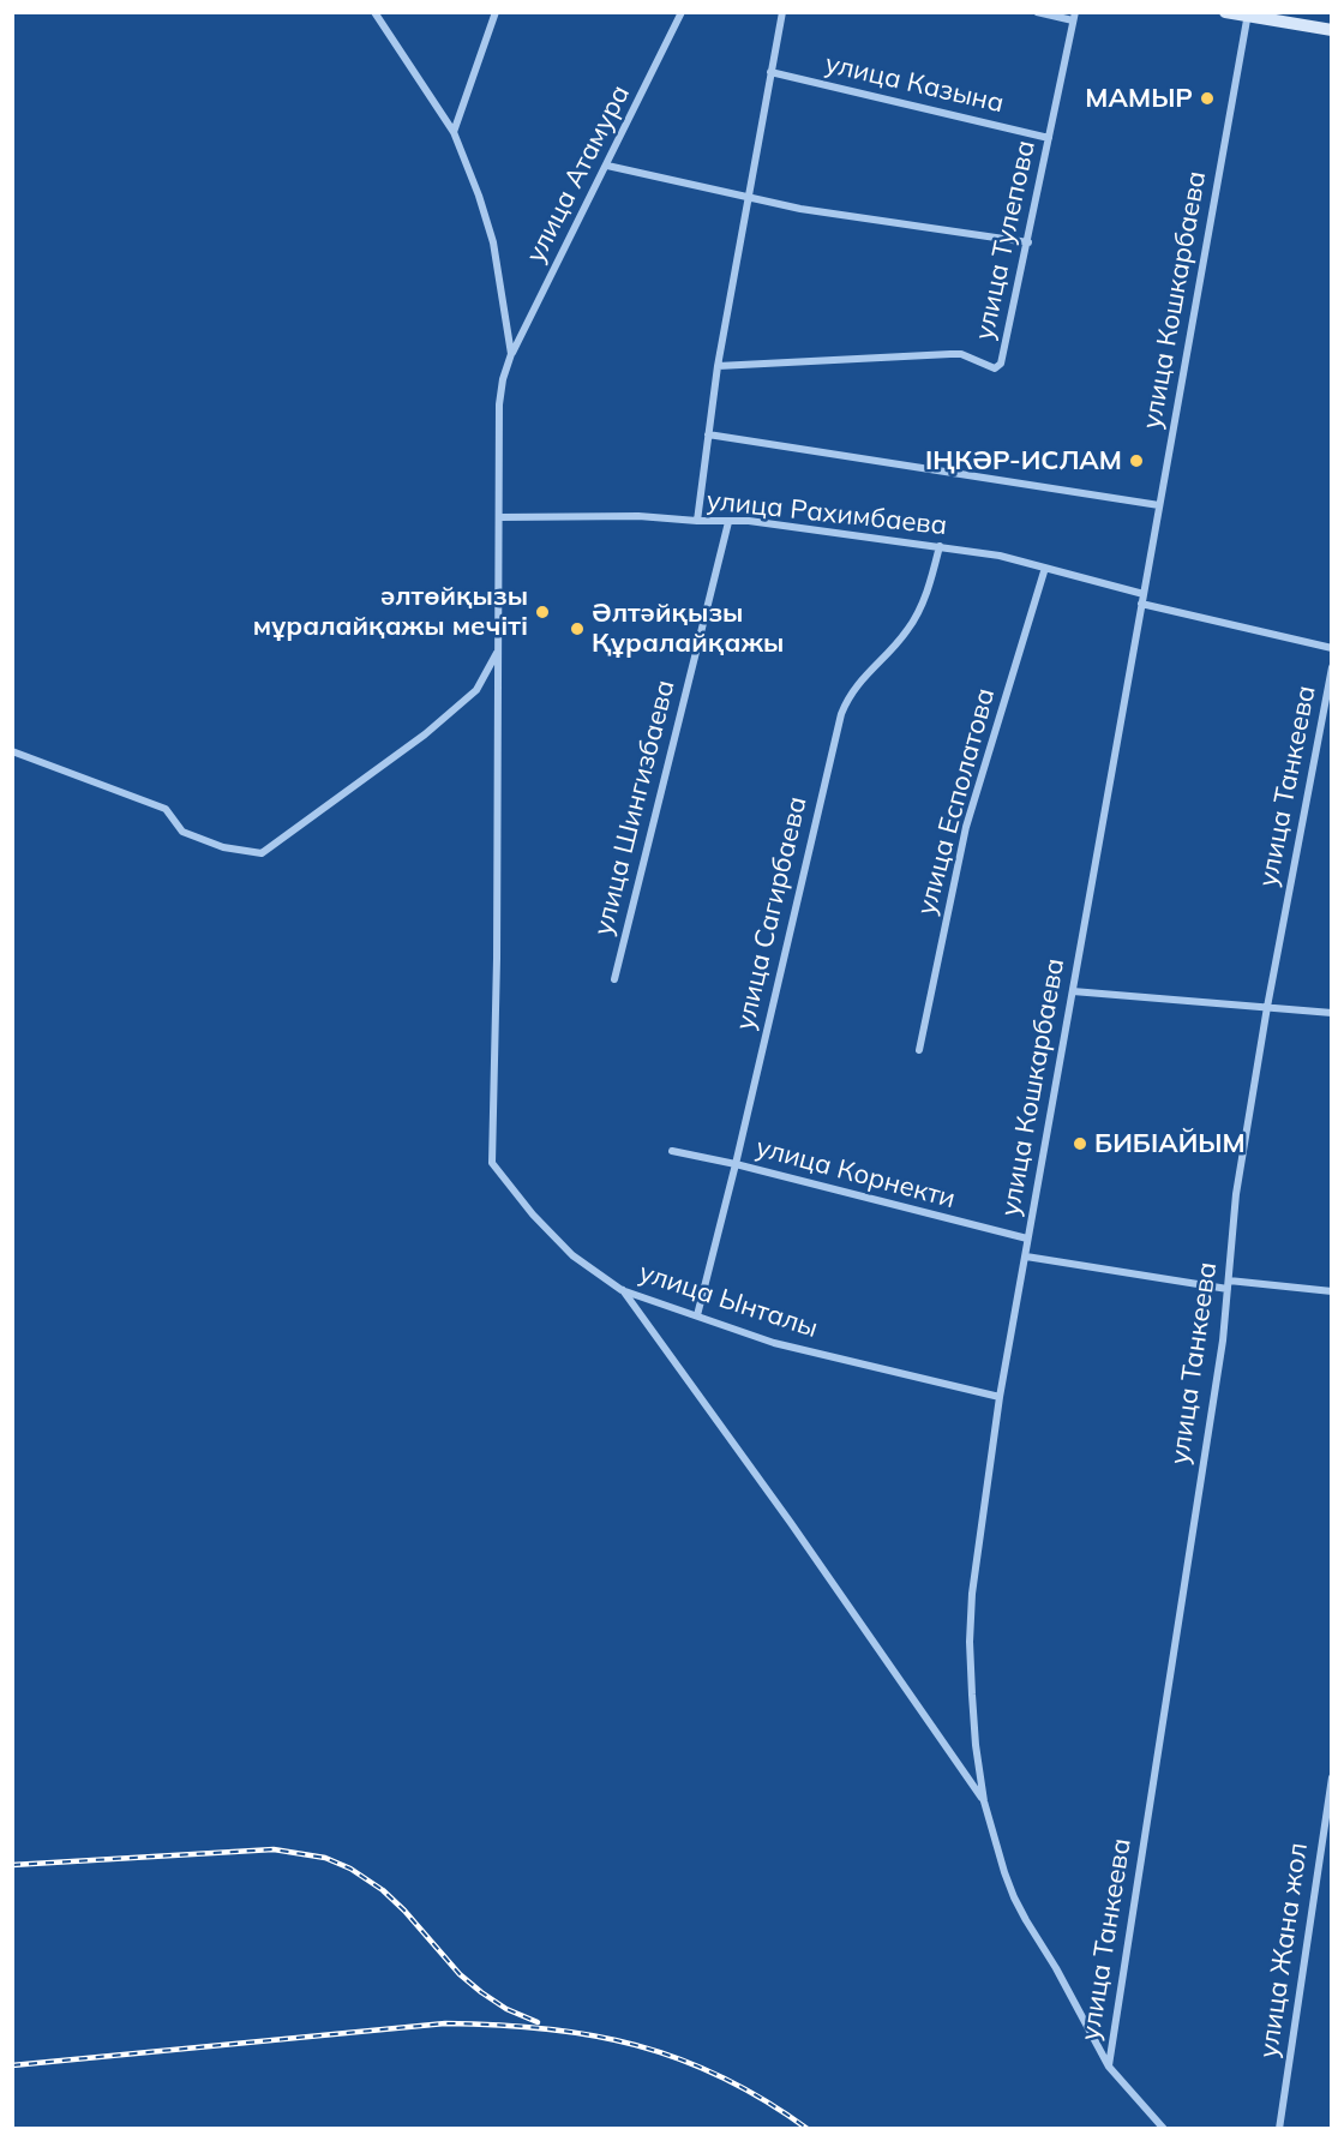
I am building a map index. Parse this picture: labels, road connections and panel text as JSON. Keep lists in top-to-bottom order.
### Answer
{
  "streets": {
    "street": [
      "улица Казына",
      "улица Атамура",
      "улица Тулепова",
      "улица Кошкарбаева",
      "улица Рахимбаева",
      "улица Танкеева",
      "улица Есполатова",
      "улица Шингизбаева",
      "улица Сагирбаева",
      "улица Корнекти",
      "улица Ынталы",
      "улица Жана жол"
    ]
  },
  "crossings": [
    ["улица Казына", "улица Тулепова"],
    ["улица Кошкарбаева", "улица Рахимбаева"],
    ["улица Кошкарбаева", "улица Танкеева"],
    ["улица Кошкарбаева", "улица Корнекти"],
    ["улица Кошкарбаева", "улица Ынталы"],
    ["улица Рахимбаева", "улица Есполатова"],
    ["улица Рахимбаева", "улица Шингизбаева"],
    ["улица Рахимбаева", "улица Сагирбаева"],
    ["улица Сагирбаева", "улица Корнекти"],
    ["улица Сагирбаева", "улица Ынталы"]
  ],
  "places": [
    "МАМЫР",
    "ІҢКӘР-ИСЛАМ",
    "әлтөйқызы мұралайқажы мечіті",
    "Әлтәйқызы Құралайқажы",
    "БИБІАЙЫМ"
  ]
}
